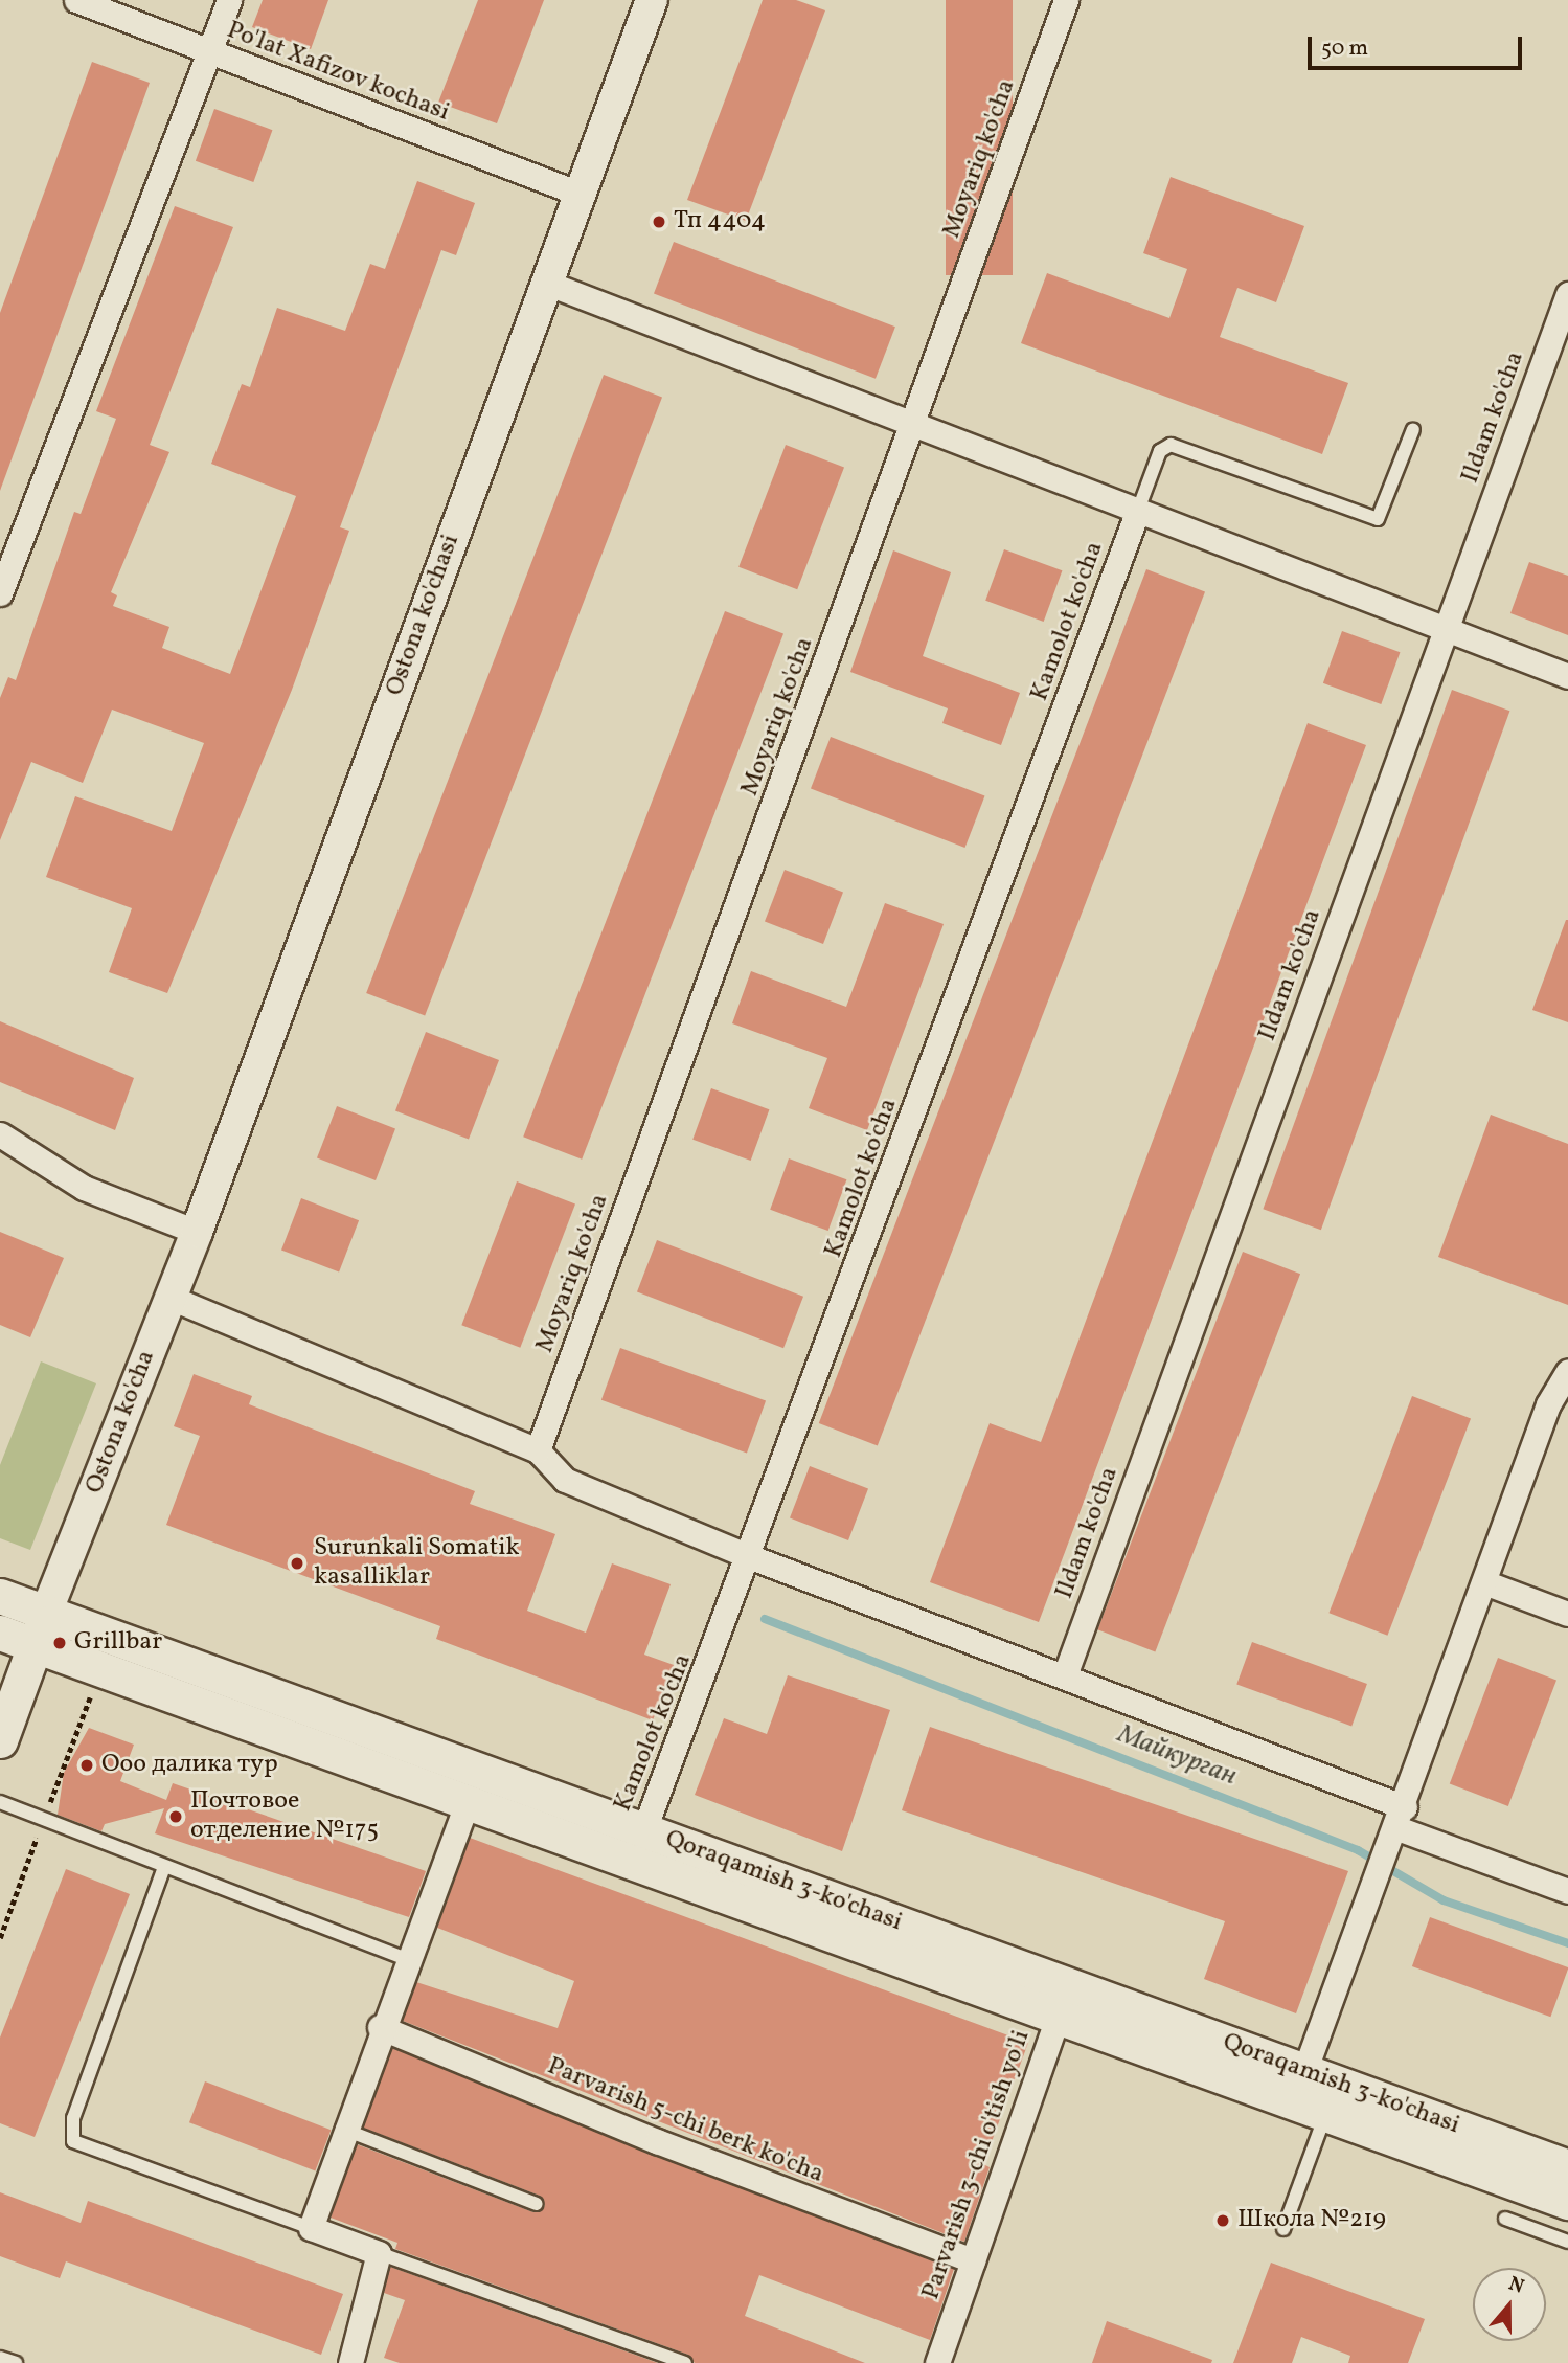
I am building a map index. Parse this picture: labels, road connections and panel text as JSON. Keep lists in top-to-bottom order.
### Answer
{
  "streets": {
    "main road": ["Qoraqamish 3-ko'chasi"],
    "street": [
      "Po'lat Xafizov kochasi",
      "Moyariq ko'cha",
      "Ildam ko'cha",
      "Ostona ko'chasi",
      "Kamolot ko'cha",
      "Ostona ko'cha",
      "Parvarish 5-chi berk ko'cha",
      "Parvarish 3-chi o'tish yo'li"
    ]
  },
  "crossings": [
    ["Po'lat Xafizov kochasi", "Ostona ko'chasi"],
    ["Ostona ko'chasi", "Ostona ko'cha"],
    ["Kamolot ko'cha", "Qoraqamish 3-ko'chasi"],
    ["Ostona ko'cha", "Qoraqamish 3-ko'chasi"],
    ["Qoraqamish 3-ko'chasi", "Parvarish 3-chi o'tish yo'li"],
    ["Parvarish 5-chi berk ko'cha", "Parvarish 3-chi o'tish yo'li"]
  ],
  "water": ["Майкурган"],
  "places": [
    "Тп 4404",
    "Surunkali Somatik kasalliklar",
    "Grillbar",
    "Ооо далика тур",
    "Почтовое отделение №175",
    "Школа №219"
  ],
  "scale_bar": "50 m",
  "north": "top"
}
